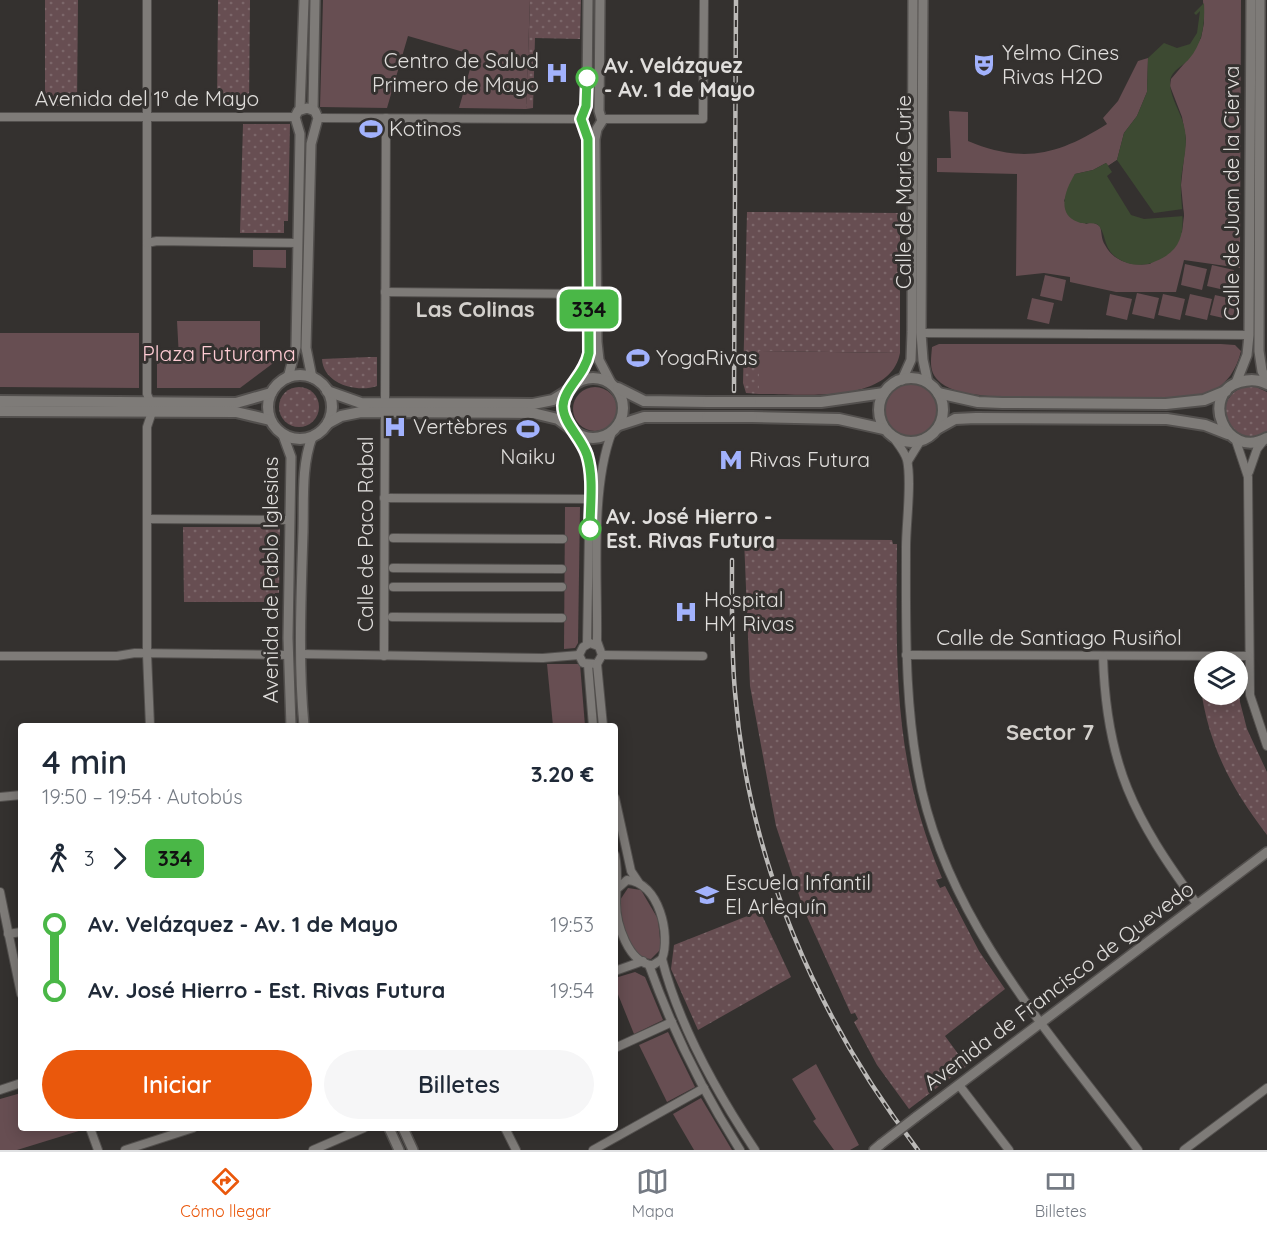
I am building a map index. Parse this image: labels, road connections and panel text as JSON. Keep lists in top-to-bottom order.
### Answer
{
  "streets": {
    "street": [
      "Avenida del 1º de Mayo",
      "Calle de Marie Curie",
      "Calle de Juan de la Cierva",
      "Calle de Paco Rabal",
      "Avenida de Pablo Iglesias",
      "Calle de Santiago Rusiñol",
      "Avenida de Francisco de Quevedo"
    ]
  },
  "districts": ["Las Colinas", "Sector 7"],
  "parks": ["Plaza Futurama"],
  "places": {
    "theatre": ["Yelmo Cines Rivas H2O"],
    "hospital": ["Centro de Salud Primero de Mayo", "Vertèbres", "Hospital HM Rivas"],
    "other": ["Av. Velázquez - Av. 1 de Mayo", "Av. José Hierro - Est. Rivas Futura"],
    "sports": ["Kotinos", "YogaRivas", "Naiku"],
    "metro station": ["Rivas Futura"],
    "school or university": ["Escuela Infantil El Arlequín"]
  },
  "lines": ["bus line 334"],
  "page": {
    "on_map": "334",
    "heading": ["4 min", "19:50 – 19:54 · Autobús", "3.20 €"],
    "legs": ["3", "334"],
    "list": [
      {
        "name": "Av. Velázquez - Av. 1 de Mayo",
        "value": "19:53"
      },
      {
        "name": "Av. José Hierro - Est. Rivas Futura",
        "value": "19:54"
      }
    ],
    "buttons": ["Iniciar", "Billetes"],
    "tabs": ["Cómo llegar", "Mapa", "Billetes"]
  }
}
